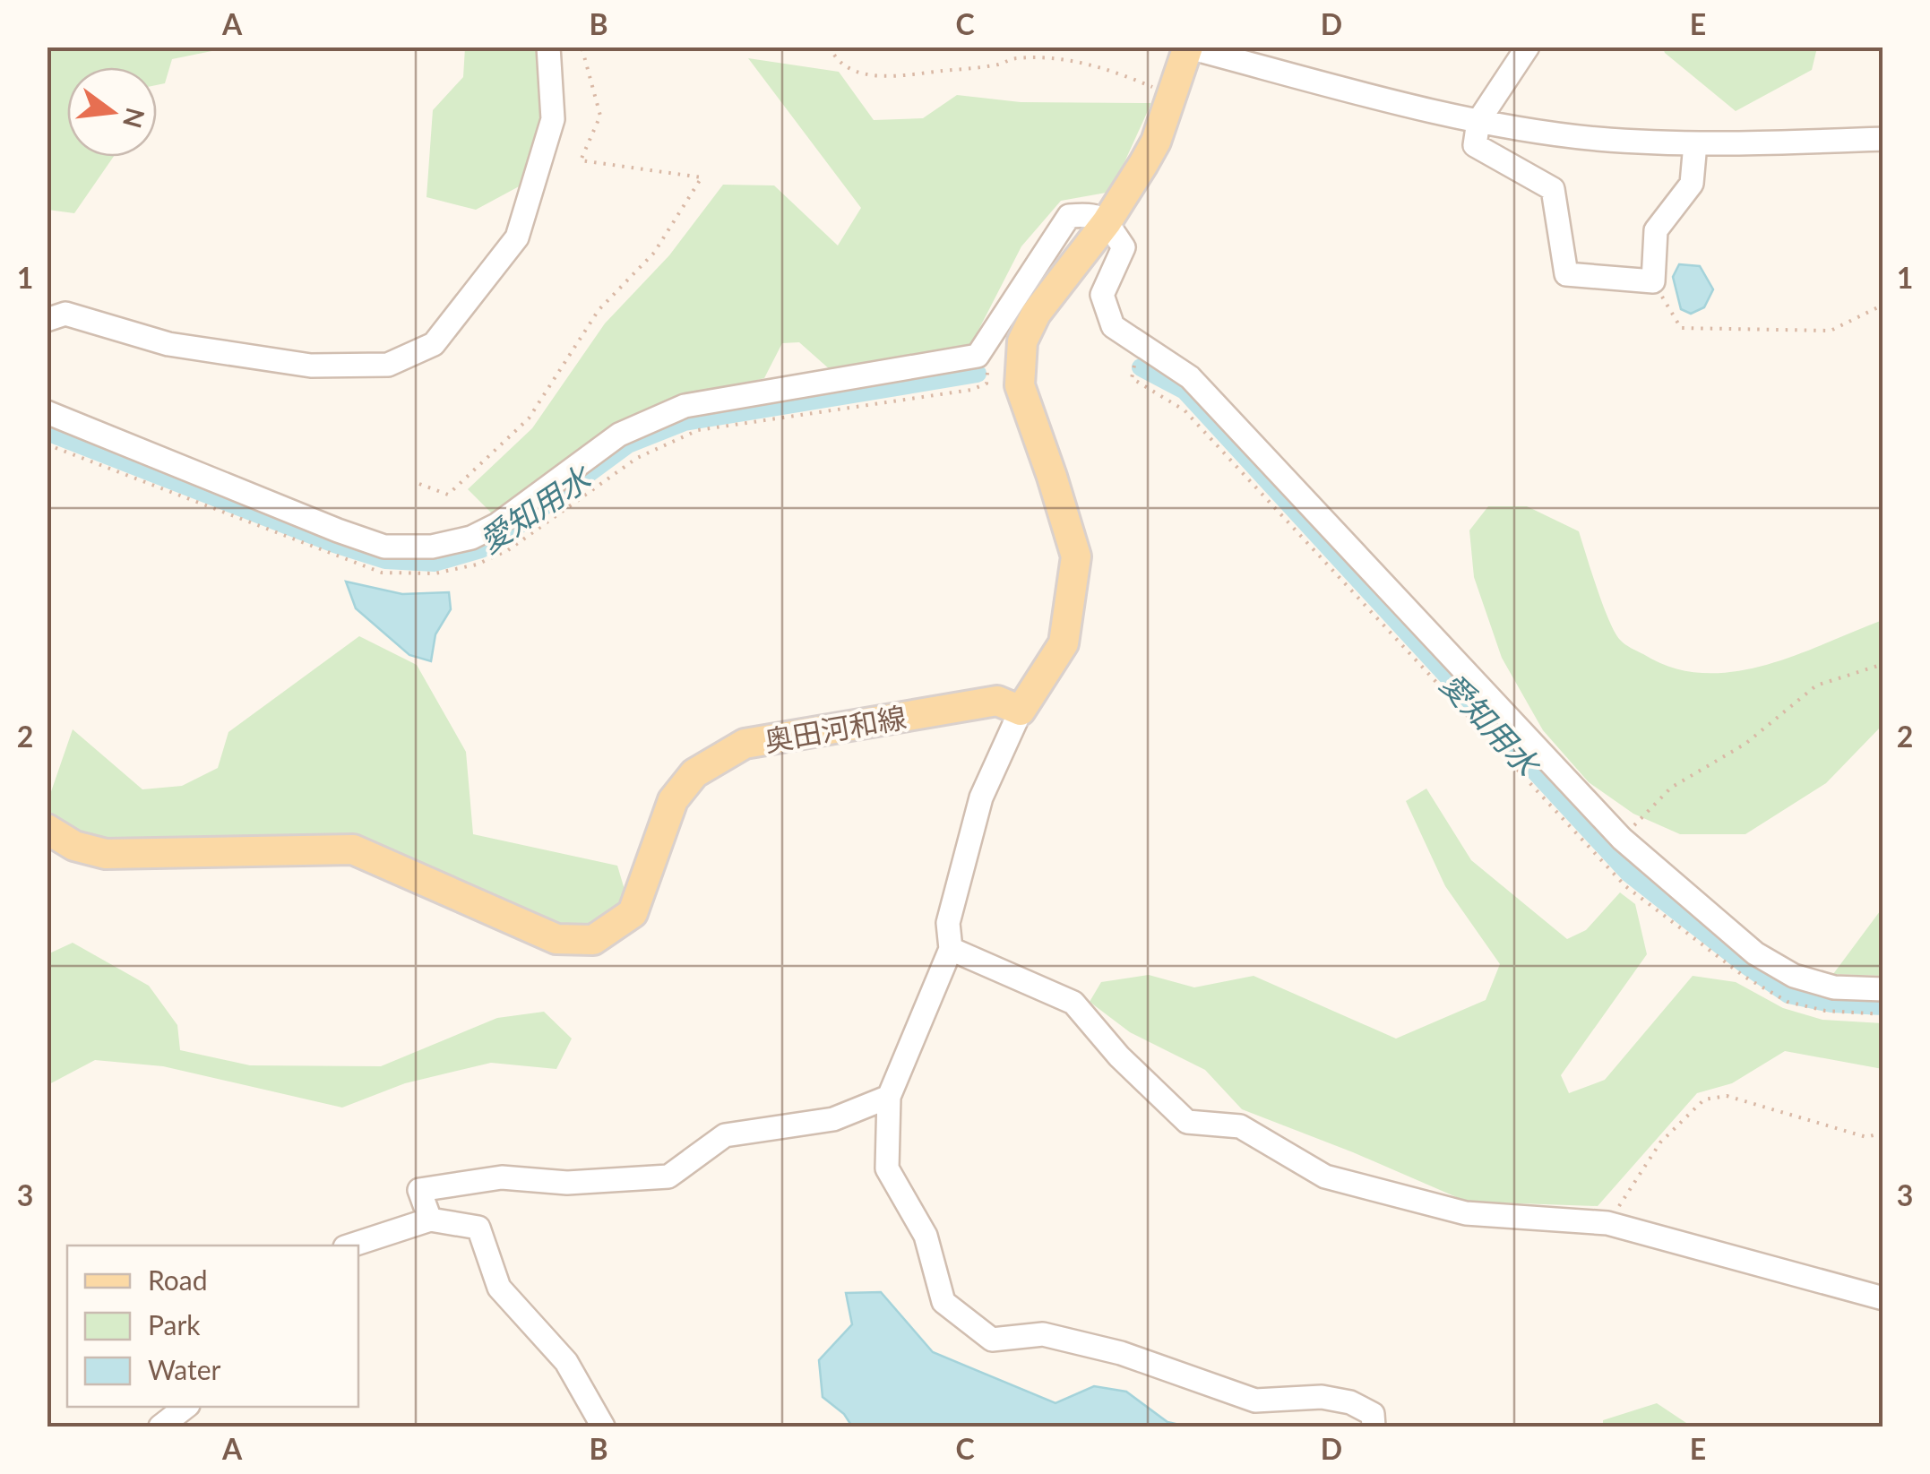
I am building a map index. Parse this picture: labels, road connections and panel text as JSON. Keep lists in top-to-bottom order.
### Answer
{
  "streets": {
    "main road": ["奥田河和線"]
  },
  "water": ["愛知用水"],
  "legend": ["Road", "Park", "Water"],
  "north": "right",
  "grid": {
    "columns": [
      "A",
      "B",
      "C",
      "D",
      "E"
    ],
    "rows": ["1", "2", "3"]
  }
}
